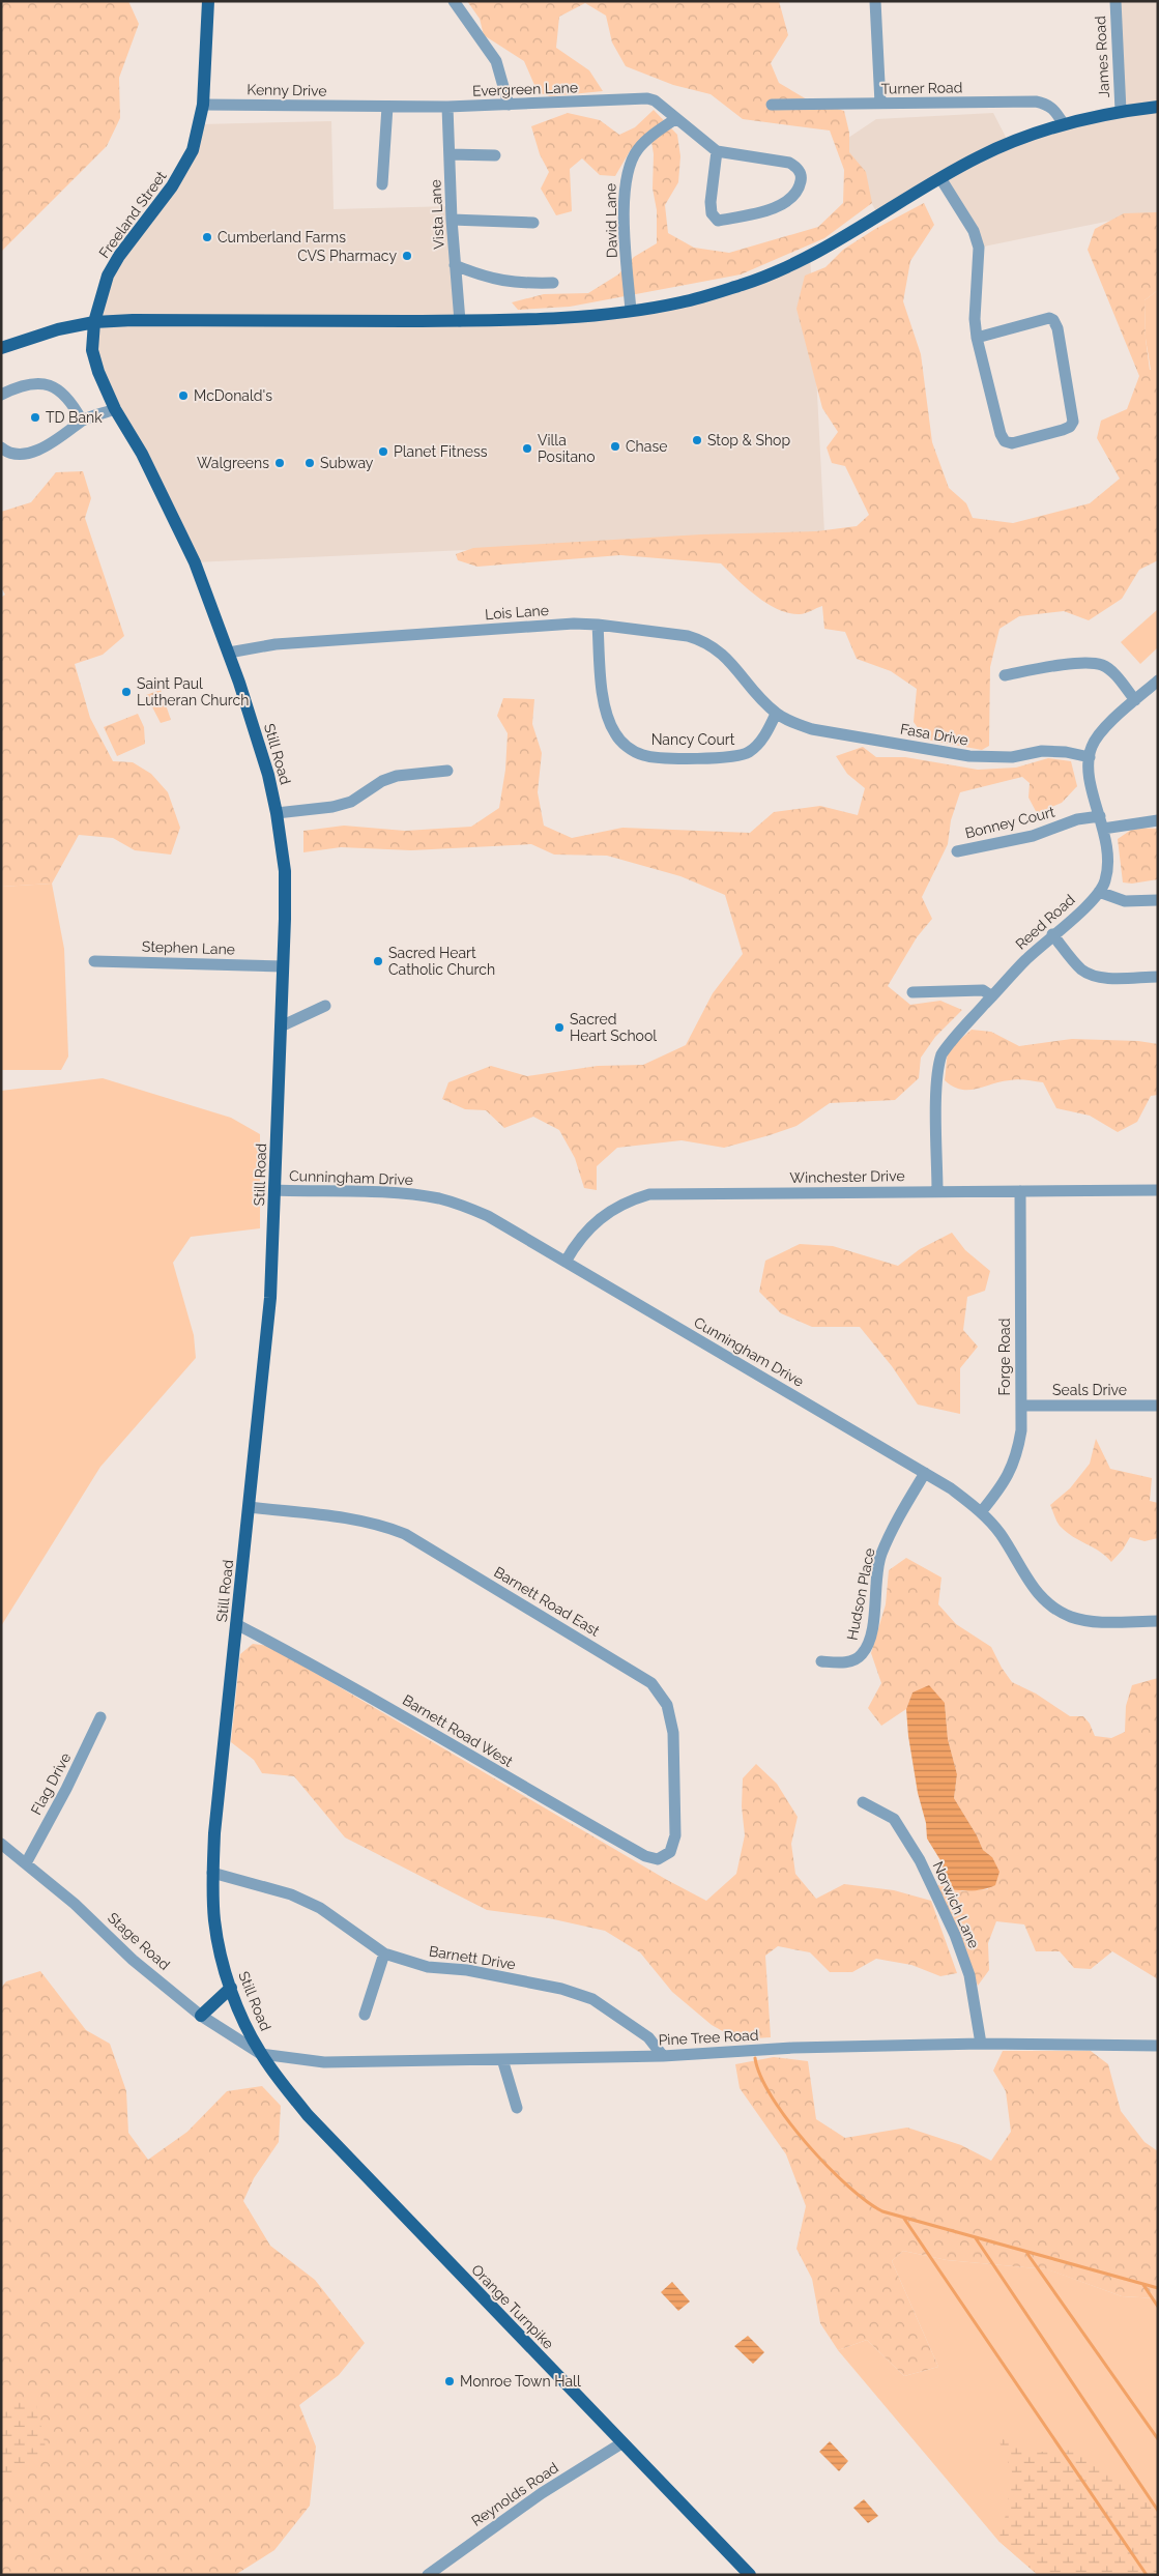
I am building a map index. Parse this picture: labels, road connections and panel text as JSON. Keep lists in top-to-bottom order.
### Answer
{
  "streets": {
    "main road": ["Freeland Street", "Still Road", "Orange Turnpike"],
    "street": [
      "James Road",
      "Turner Road",
      "Evergreen Lane",
      "Kenny Drive",
      "Vista Lane",
      "David Lane",
      "Lois Lane",
      "Fasa Drive",
      "Nancy Court",
      "Bonney Court",
      "Reed Road",
      "Stephen Lane",
      "Winchester Drive",
      "Cunningham Drive",
      "Forge Road",
      "Seals Drive",
      "Hudson Place",
      "Barnett Road East",
      "Barnett Road West",
      "Flag Drive",
      "Norwich Lane",
      "Stage Road",
      "Barnett Drive",
      "Pine Tree Road",
      "Reynolds Road"
    ]
  },
  "crossings": [
    ["Evergreen Lane", "Kenny Drive"],
    ["Evergreen Lane", "Vista Lane"],
    ["Evergreen Lane", "David Lane"],
    ["Kenny Drive", "Freeland Street"],
    ["Freeland Street", "Still Road"],
    ["Lois Lane", "Fasa Drive"],
    ["Lois Lane", "Nancy Court"],
    ["Lois Lane", "Still Road"],
    ["Fasa Drive", "Nancy Court"],
    ["Fasa Drive", "Reed Road"],
    ["Still Road", "Stephen Lane"],
    ["Still Road", "Cunningham Drive"],
    ["Still Road", "Barnett Road East"],
    ["Still Road", "Barnett Road West"],
    ["Still Road", "Stage Road"],
    ["Still Road", "Barnett Drive"],
    ["Still Road", "Pine Tree Road"],
    ["Still Road", "Orange Turnpike"],
    ["Bonney Court", "Reed Road"],
    ["Reed Road", "Winchester Drive"],
    ["Winchester Drive", "Cunningham Drive"],
    ["Winchester Drive", "Forge Road"],
    ["Cunningham Drive", "Forge Road"],
    ["Cunningham Drive", "Hudson Place"],
    ["Forge Road", "Seals Drive"],
    ["Barnett Road East", "Barnett Road West"],
    ["Flag Drive", "Stage Road"],
    ["Norwich Lane", "Pine Tree Road"],
    ["Stage Road", "Pine Tree Road"],
    ["Stage Road", "Orange Turnpike"],
    ["Barnett Drive", "Pine Tree Road"],
    ["Pine Tree Road", "Orange Turnpike"],
    ["Orange Turnpike", "Reynolds Road"]
  ],
  "places": [
    "Cumberland Farms",
    "CVS Pharmacy",
    "McDonald's",
    "TD Bank",
    "Stop & Shop",
    "Chase",
    "Villa Positano",
    "Planet Fitness",
    "Walgreens",
    "Subway",
    "Saint Paul Lutheran Church",
    "Sacred Heart Catholic Church",
    "Sacred Heart School",
    "Monroe Town Hall"
  ]
}
